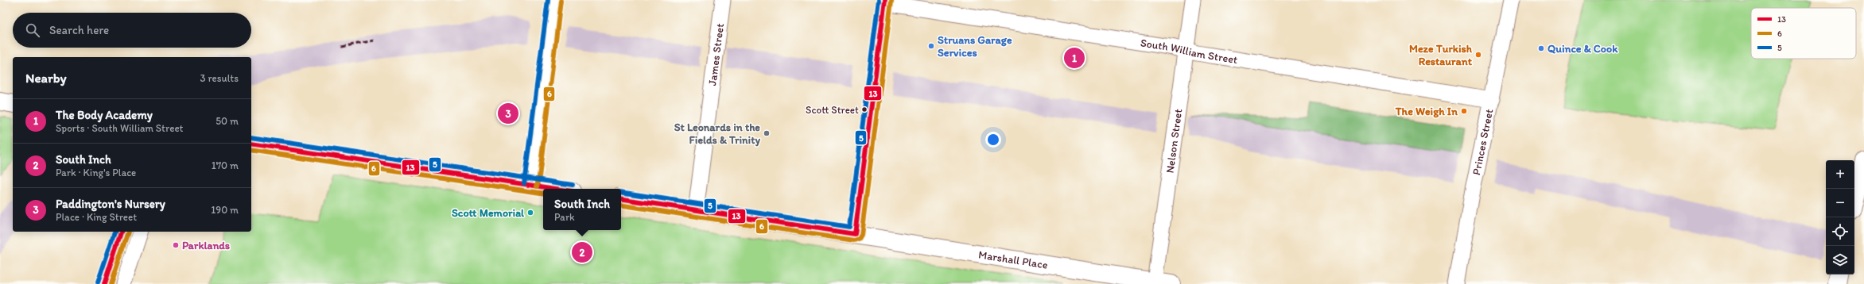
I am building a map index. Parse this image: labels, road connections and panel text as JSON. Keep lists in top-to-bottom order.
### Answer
{
  "streets": {
    "main road": ["Marshall Place"],
    "street": [
      "South William Street",
      "James Street",
      "Nelson Street",
      "Princes Street"
    ]
  },
  "crossings": [
    ["South William Street", "Nelson Street"],
    ["South William Street", "Princes Street"],
    ["James Street", "Marshall Place"],
    ["Nelson Street", "Marshall Place"]
  ],
  "places": [
    "Struans Garage Services",
    "Quince & Cook",
    "Meze Turkish Restaurant",
    "Scott Street",
    "The Weigh In",
    "St Leonards in the Fields & Trinity",
    "Scott Memorial",
    "Parklands"
  ],
  "lines": ["transit line 13", "transit line 5", "transit line 6"],
  "legend": ["13", "6", "5"],
  "page": {
    "search": "Search here",
    "pins": ["1", "3", "2"],
    "heading": ["Nearby", "3 results"],
    "list": [
      {
        "mark": "1",
        "name": "The Body Academy",
        "note": "Sports · South William Street",
        "value": "50 m"
      },
      {
        "mark": "2",
        "name": "South Inch",
        "note": "Park · King's Place",
        "value": "170 m"
      },
      {
        "mark": "3",
        "name": "Paddington's Nursery",
        "note": "Place · King Street",
        "value": "190 m"
      }
    ],
    "map_buttons": ["+", "−"],
    "popup": ["South Inch", "Park"]
  }
}
